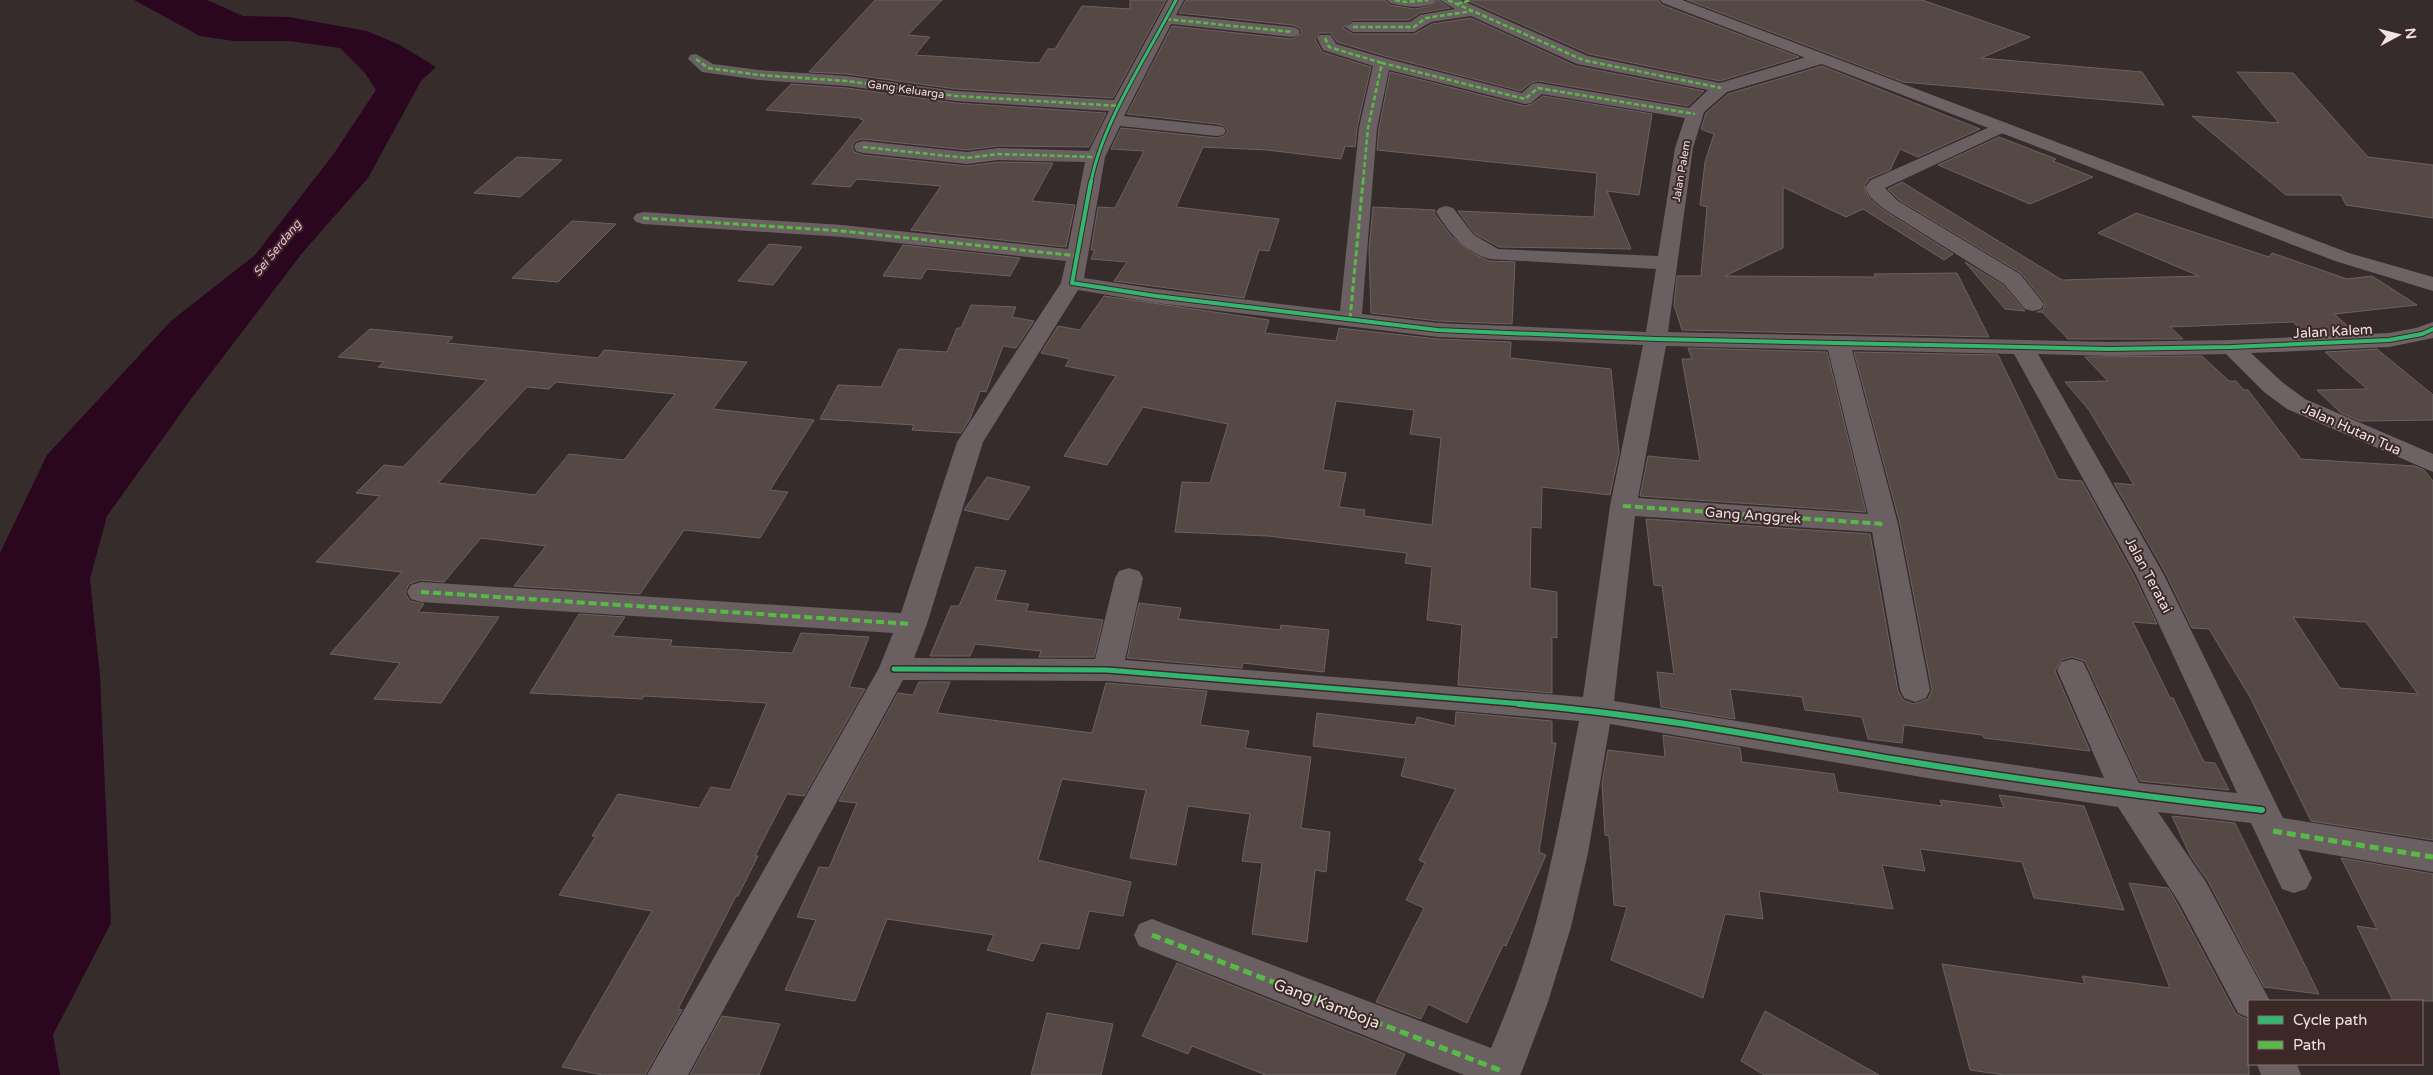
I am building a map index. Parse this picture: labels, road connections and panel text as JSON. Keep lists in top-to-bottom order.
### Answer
{
  "streets": {
    "main road": ["Jalan Kalem", "Jalan Hutan Tua"],
    "street": [
      "Gang Keluarga",
      "Jalan Palem",
      "Gang Anggrek",
      "Jalan Teratai",
      "Gang Kamboja"
    ]
  },
  "crossings": [
    ["Jalan Palem", "Gang Anggrek"],
    ["Jalan Palem", "Gang Kamboja"],
    ["Jalan Kalem", "Jalan Hutan Tua"]
  ],
  "water": ["Sei Serdang"],
  "legend": ["Cycle path", "Path"],
  "north": "right"
}
